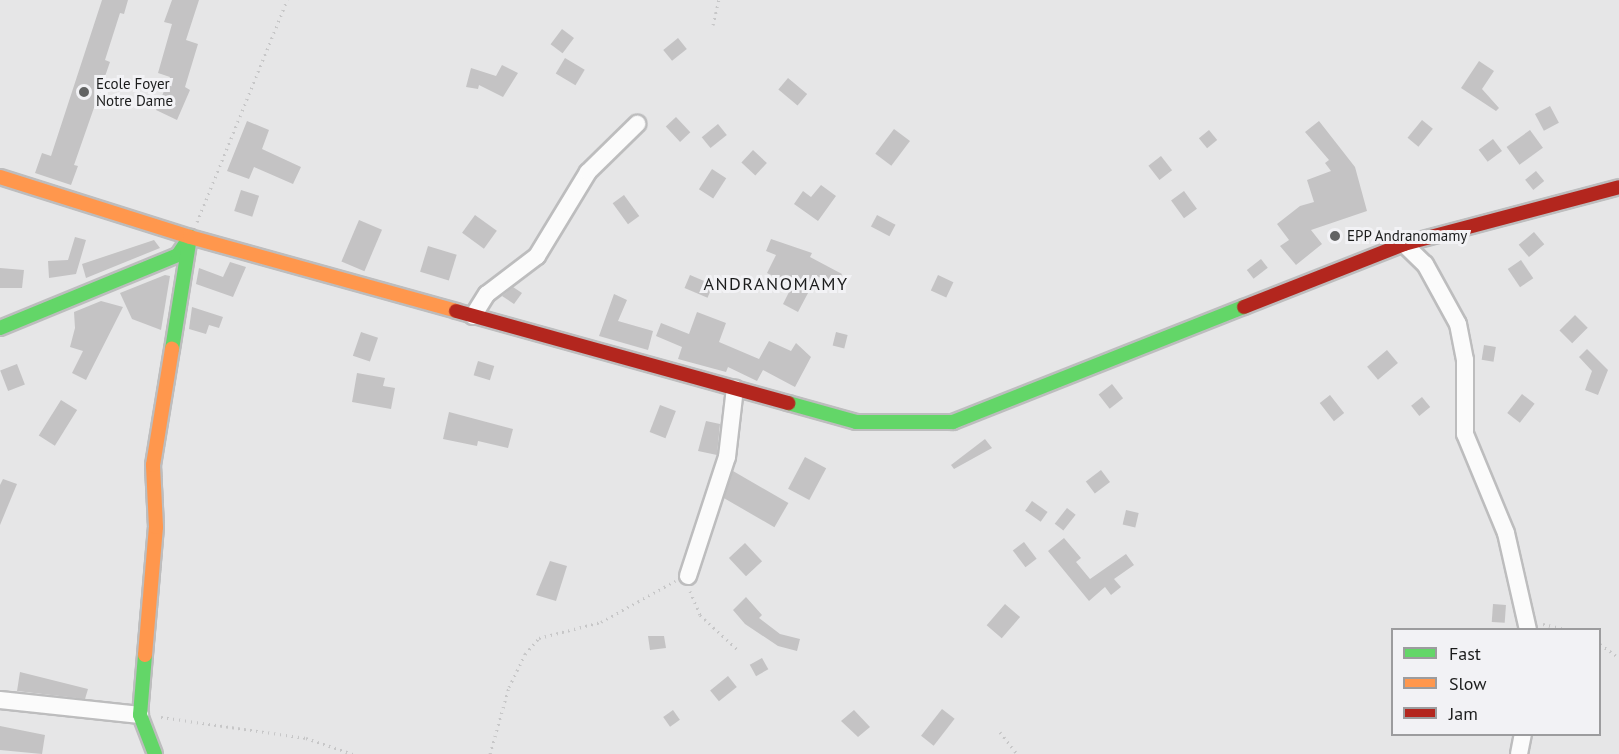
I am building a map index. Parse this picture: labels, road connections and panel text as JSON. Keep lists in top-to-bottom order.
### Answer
{
  "districts": ["ANDRANOMAMY"],
  "places": ["Ecole Foyer Notre Dame", "EPP Andranomamy"],
  "legend": ["Fast", "Slow", "Jam"]
}
